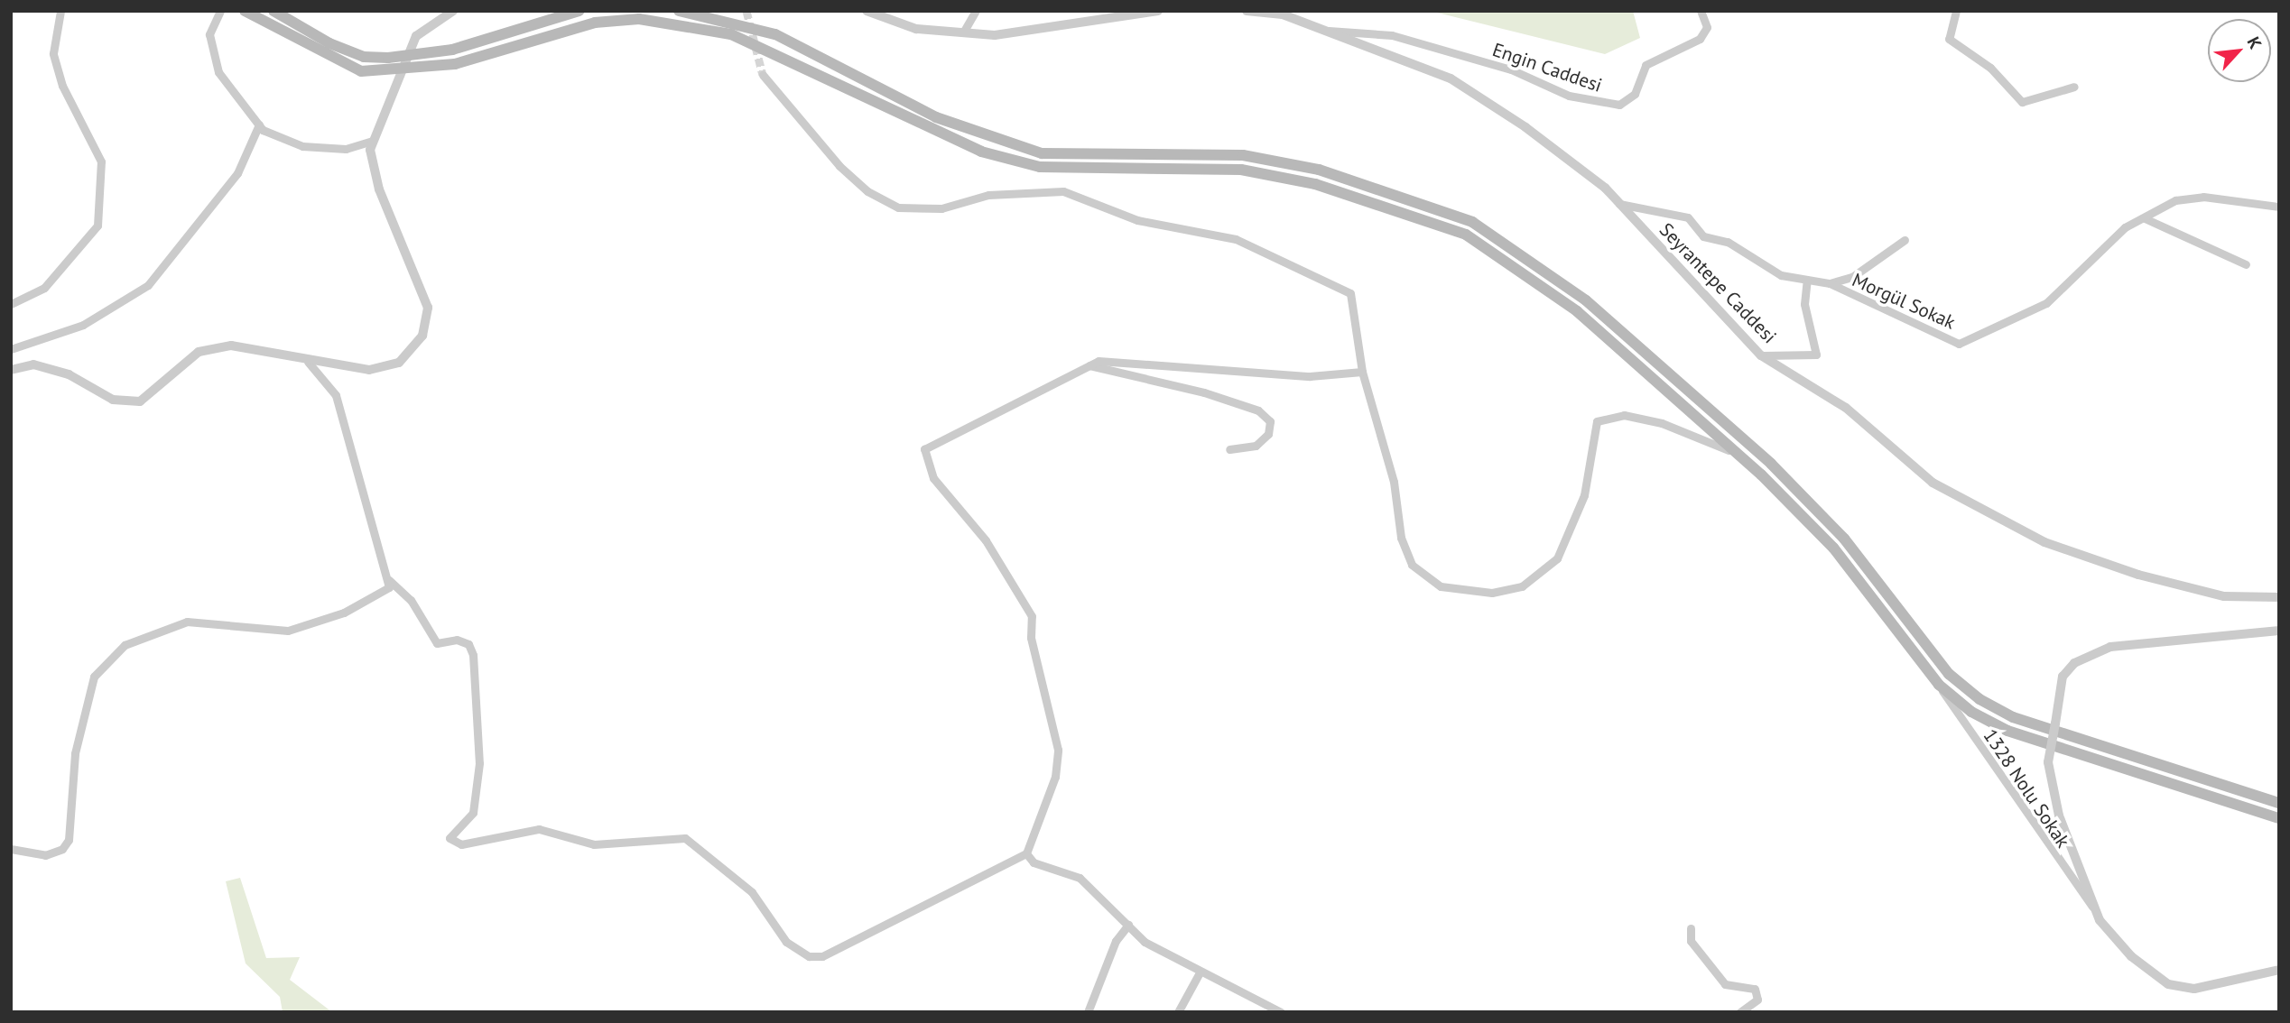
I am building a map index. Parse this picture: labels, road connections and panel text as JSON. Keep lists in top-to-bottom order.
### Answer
{
  "streets": {
    "street": [
      "Engin Caddesi",
      "Seyrantepe Caddesi",
      "Morgül Sokak",
      "1328 Nolu Sokak"
    ]
  },
  "crossings": [
    ["Engin Caddesi", "Seyrantepe Caddesi"]
  ],
  "north": "top right"
}
